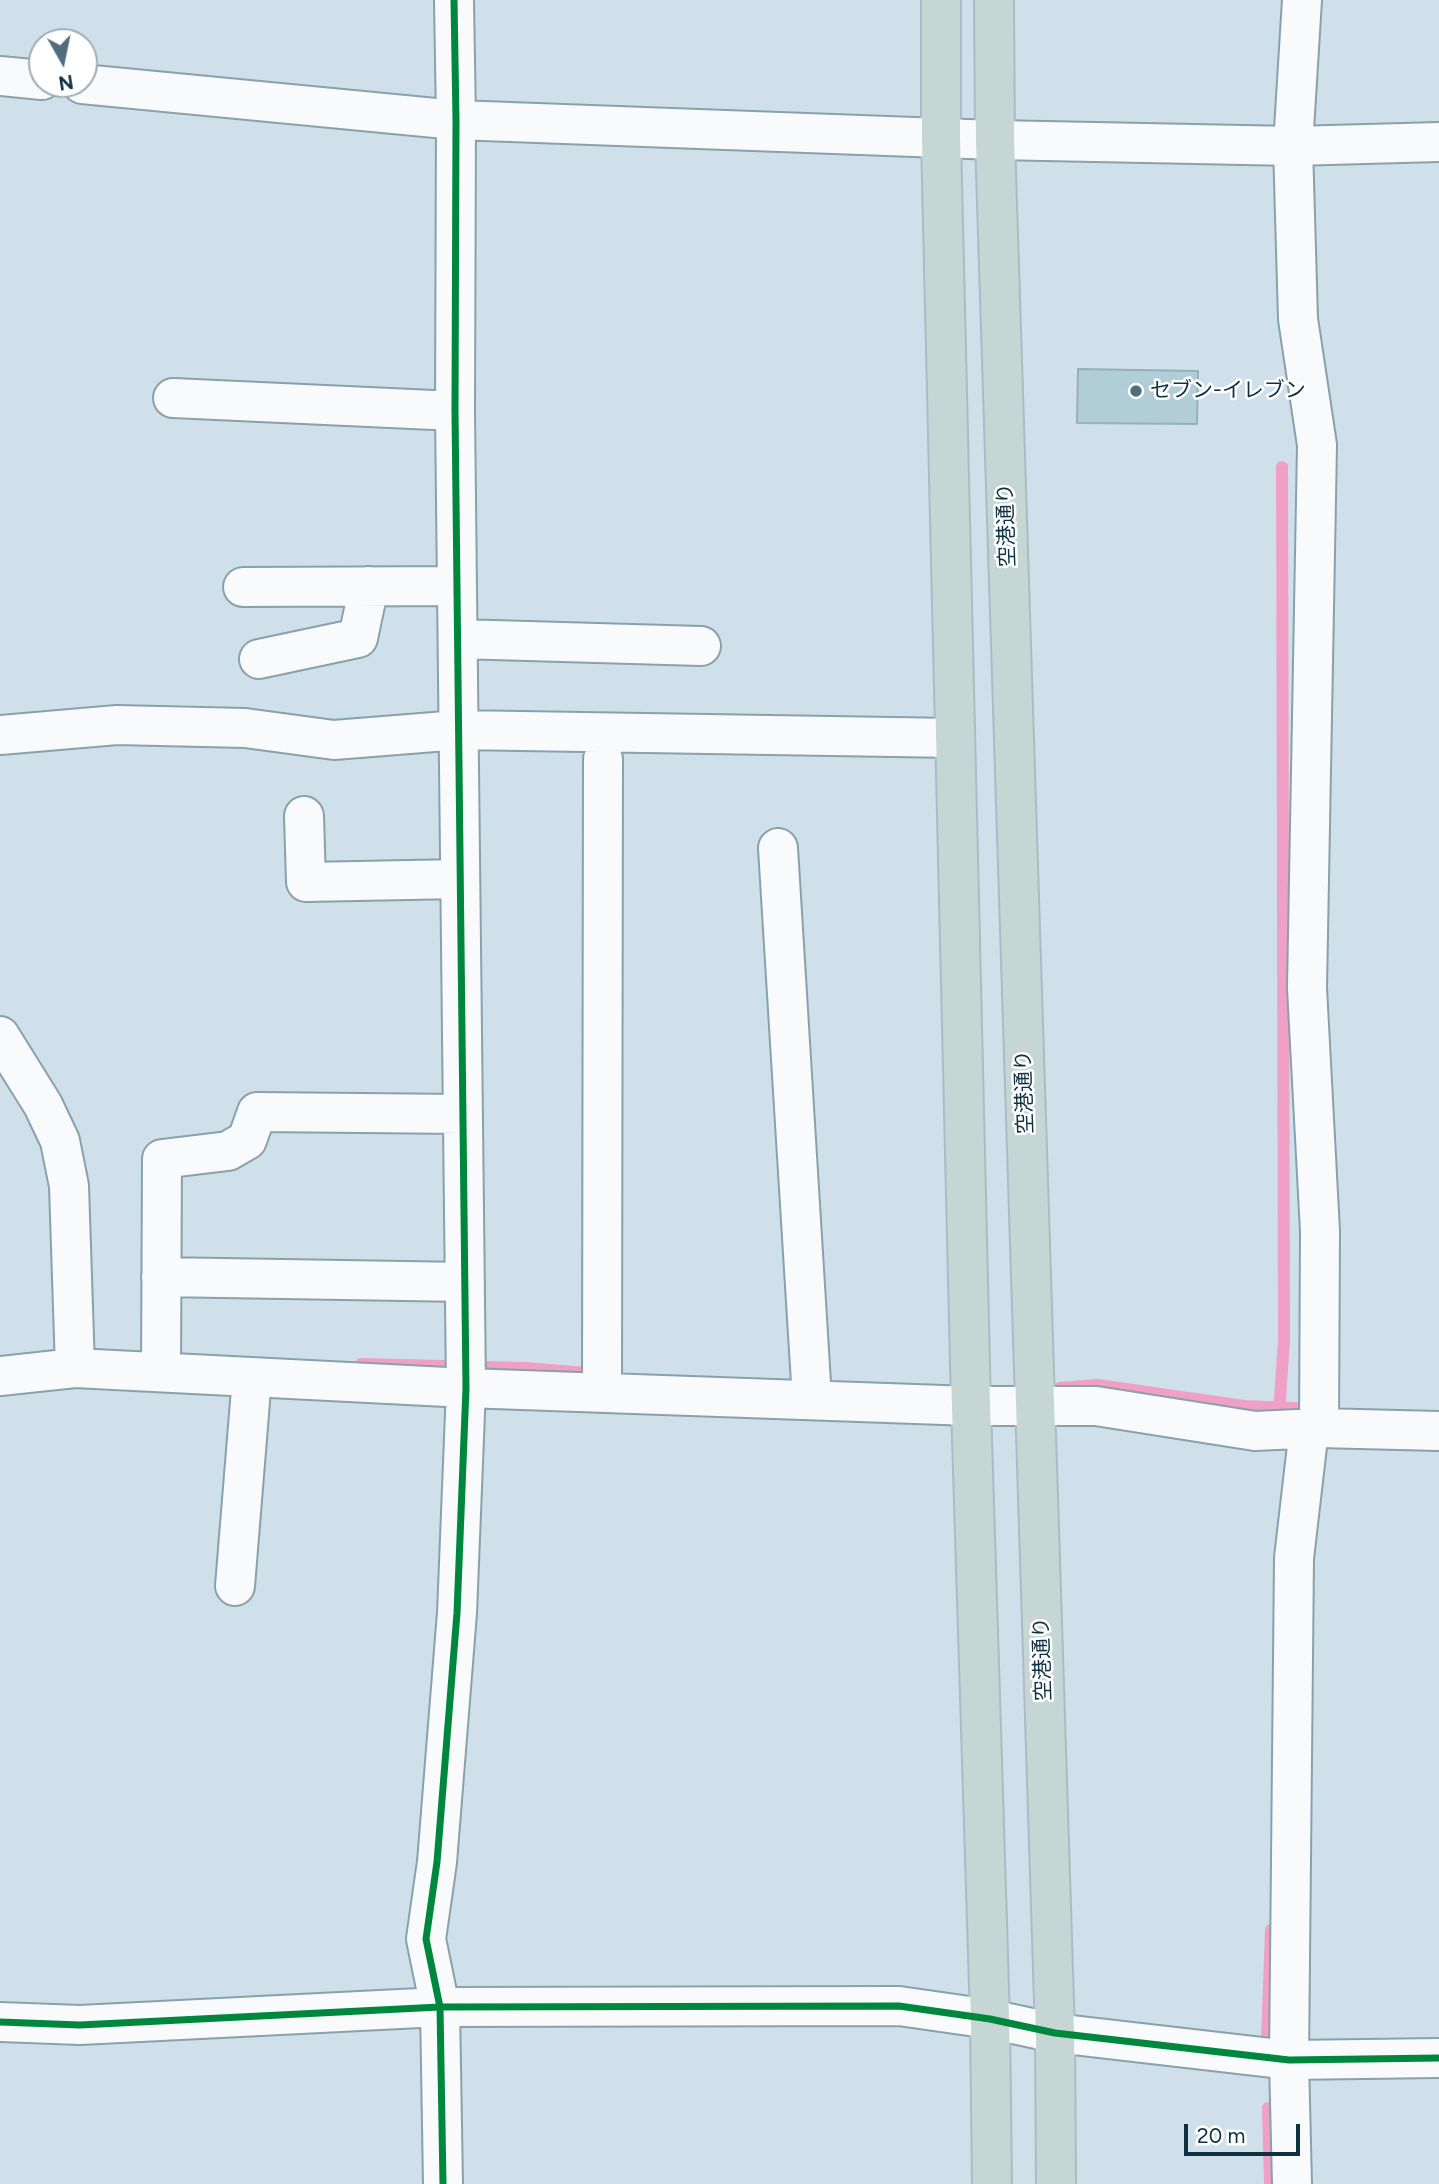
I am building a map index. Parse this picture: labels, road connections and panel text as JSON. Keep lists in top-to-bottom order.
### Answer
{
  "streets": {
    "highway": ["空港通り"]
  },
  "places": ["セブン-イレブン"],
  "scale_bar": "20 m",
  "north": "bottom"
}
